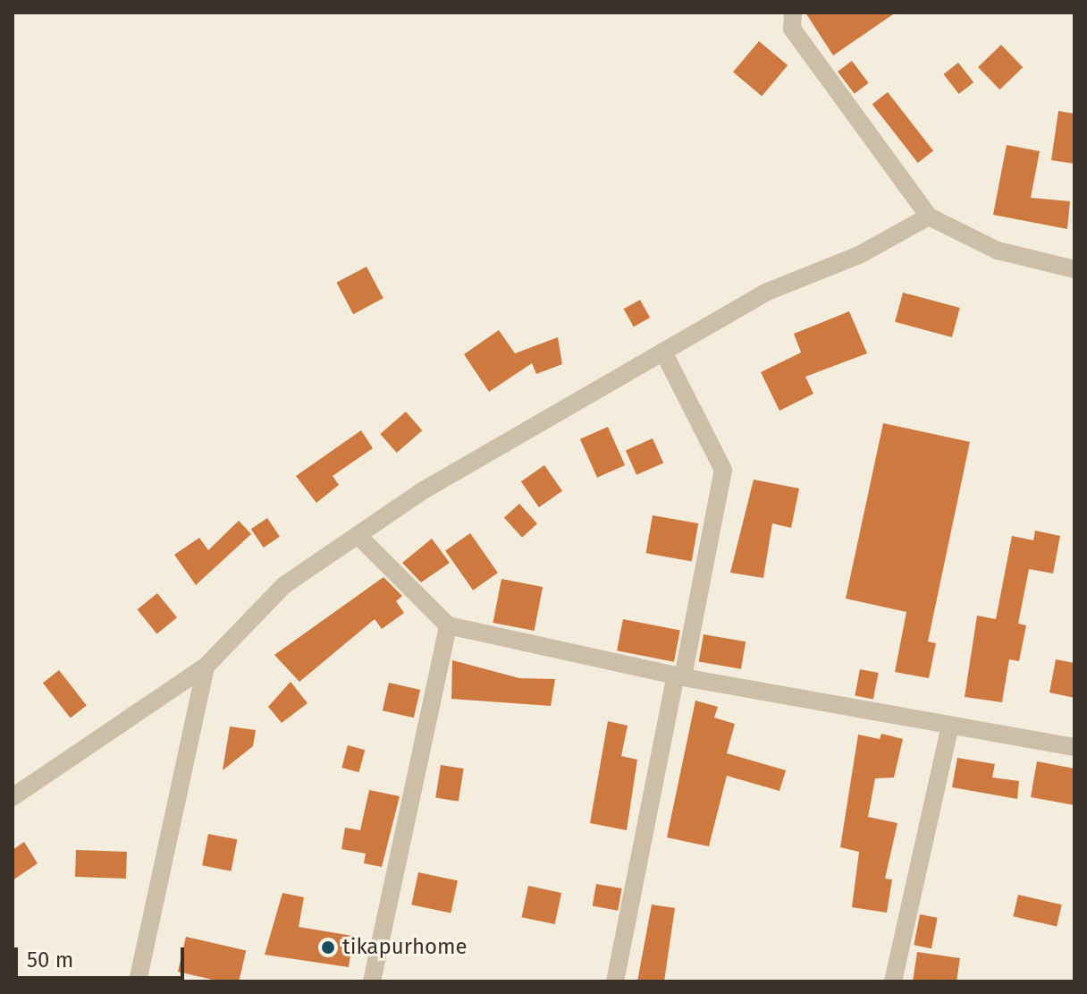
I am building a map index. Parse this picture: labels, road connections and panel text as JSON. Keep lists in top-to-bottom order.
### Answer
{
  "places": ["tikapurhome"],
  "scale_bar": "50 m"
}
